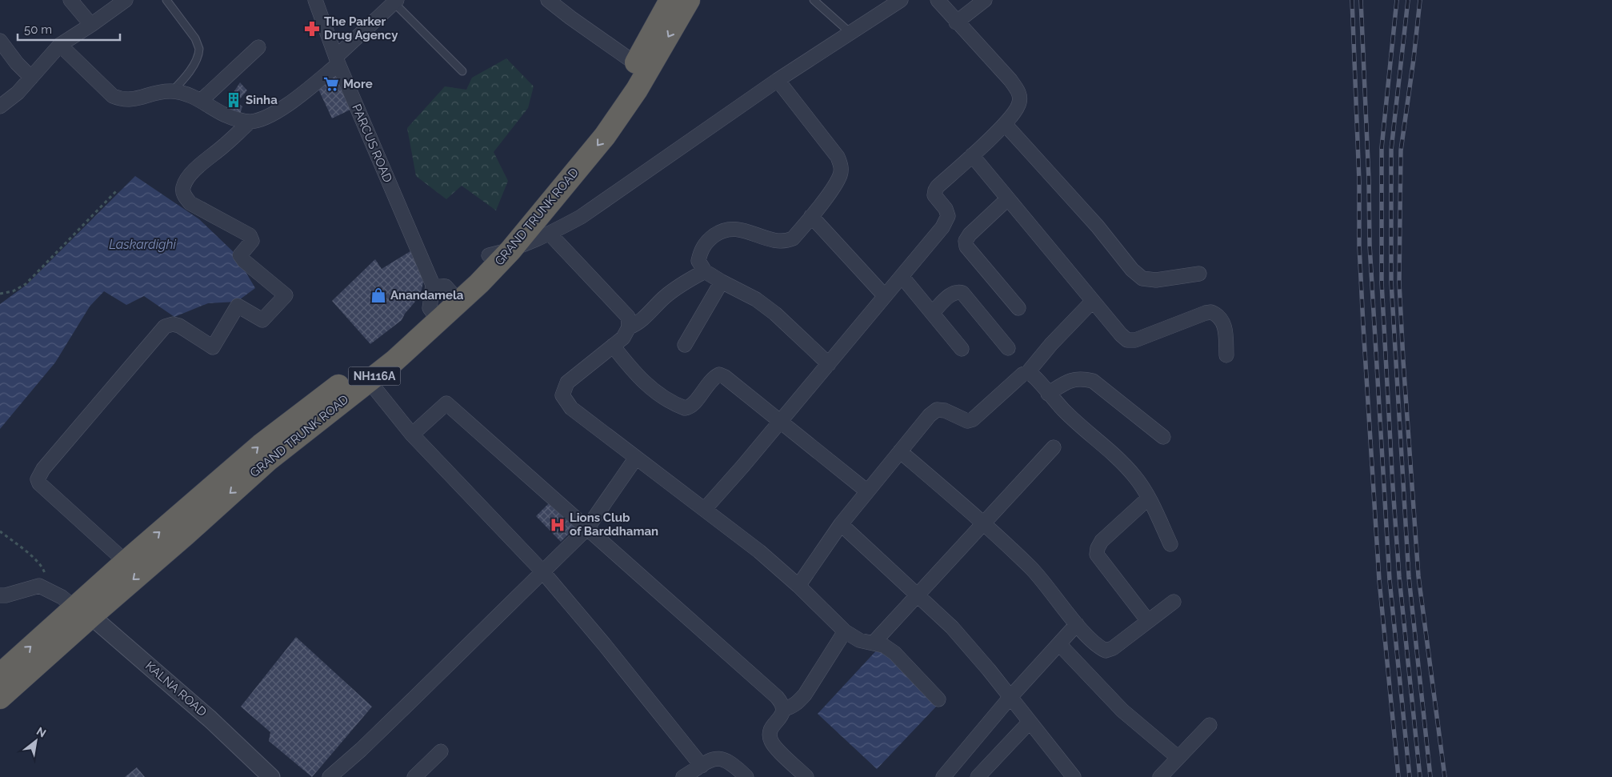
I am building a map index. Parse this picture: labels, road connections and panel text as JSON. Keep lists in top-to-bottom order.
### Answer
{
  "streets": {
    "highway": ["GRAND TRUNK ROAD", "NH116A"],
    "street": ["PARCUS ROAD", "KALNA ROAD"]
  },
  "crossings": [
    ["PARCUS ROAD", "GRAND TRUNK ROAD"],
    ["GRAND TRUNK ROAD", "KALNA ROAD"]
  ],
  "water": ["Laskardighi"],
  "places": {
    "pharmacy": ["The Parker Drug Agency"],
    "supermarket": ["More"],
    "building": ["Sinha"],
    "shop": ["Anandamela"],
    "hospital": ["Lions Club of Barddhaman"]
  },
  "scale_bar": "50 m",
  "north": "top right"
}
